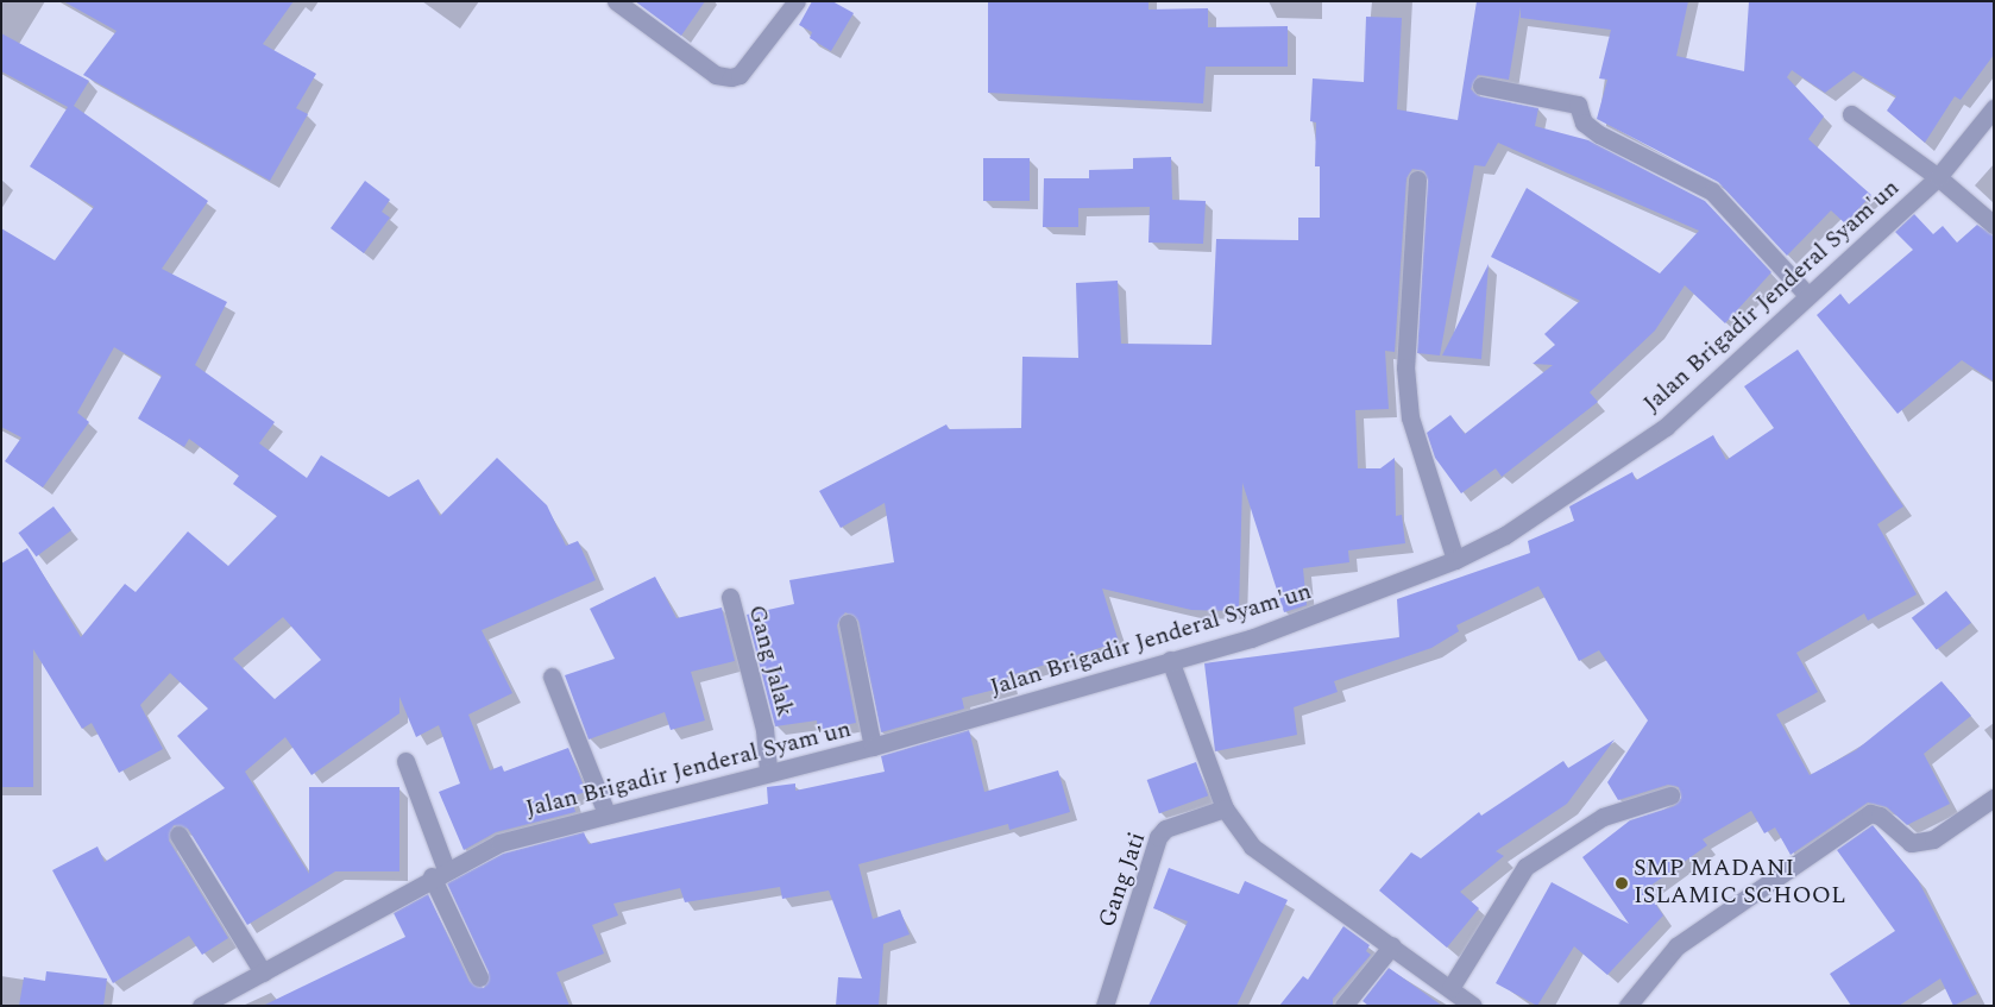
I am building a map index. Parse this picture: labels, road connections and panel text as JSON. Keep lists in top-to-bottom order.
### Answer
{
  "streets": {
    "street": ["Jalan Brigadir Jenderal Syam'un", "Gang Jalak", "Gang Jati"]
  },
  "crossings": [
    ["Jalan Brigadir Jenderal Syam'un", "Gang Jalak"]
  ],
  "places": ["SMP MADANI ISLAMIC SCHOOL"]
}
